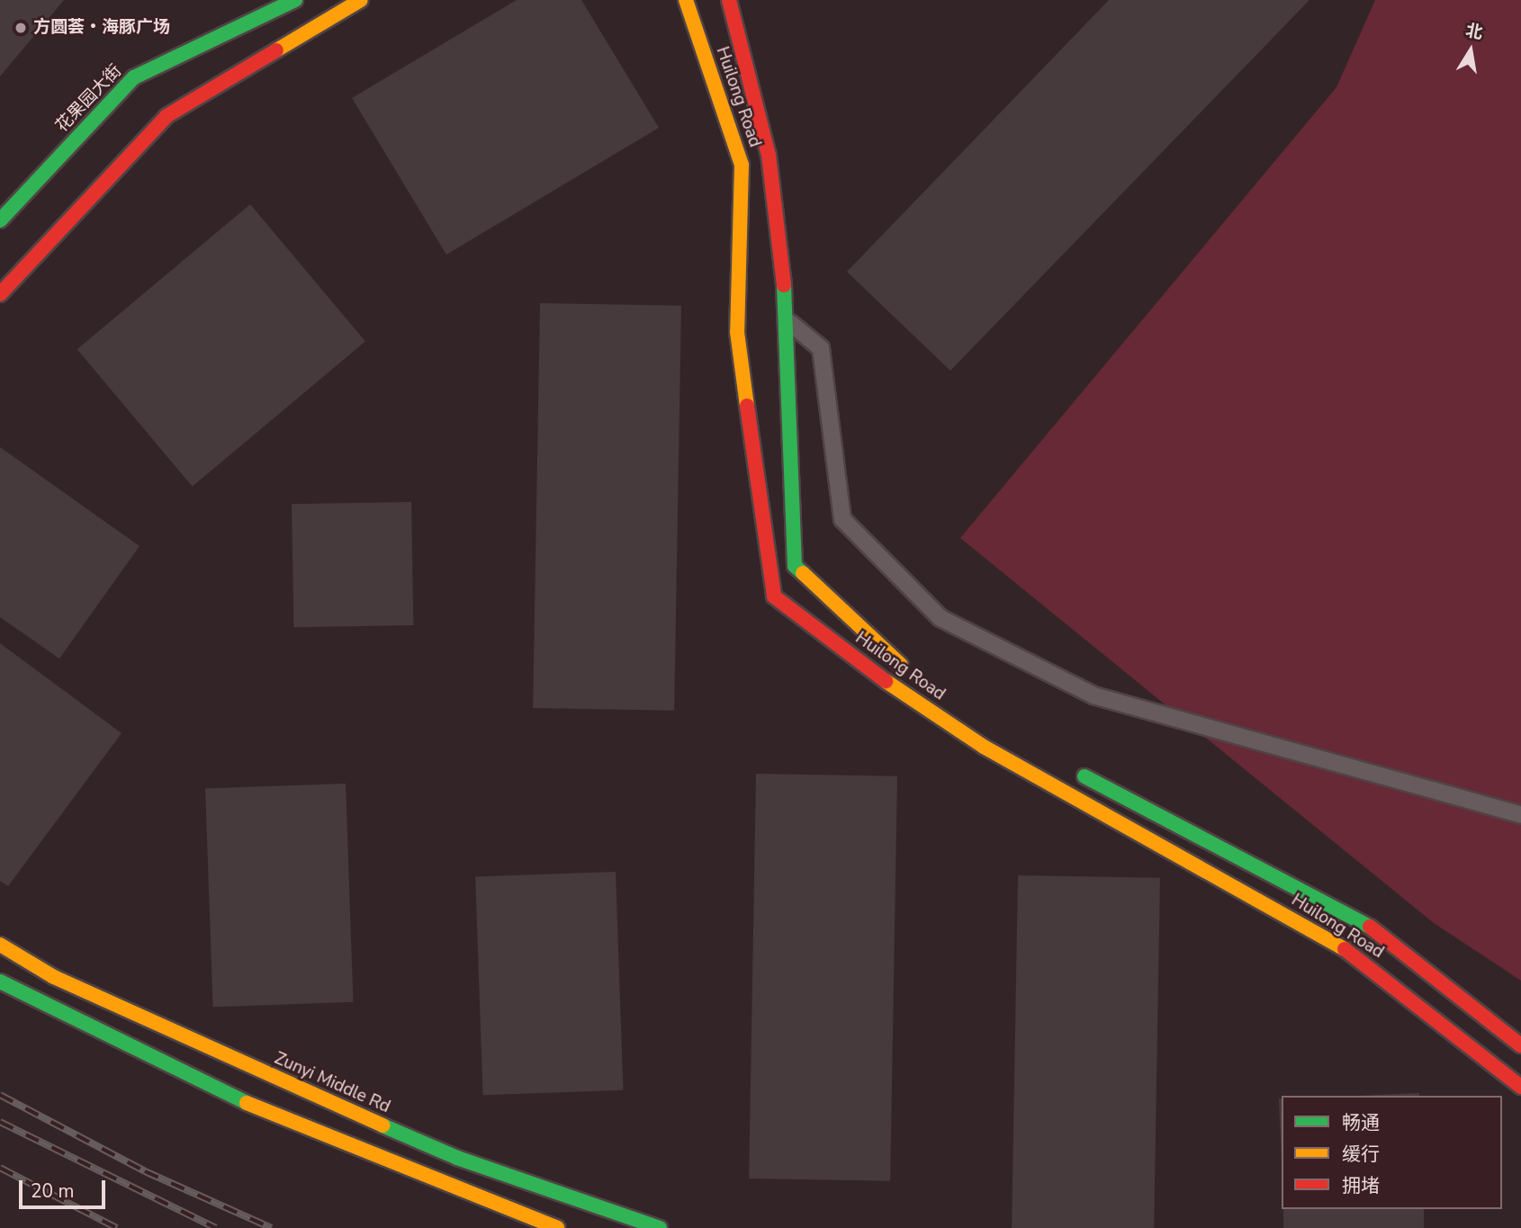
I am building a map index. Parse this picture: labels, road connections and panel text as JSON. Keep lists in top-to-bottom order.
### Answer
{
  "streets": {
    "street": ["Huilong Road", "花果园大街", "Zunyi Middle Rd"]
  },
  "places": ["方圆荟・海豚广场"],
  "legend": ["畅通", "缓行", "拥堵"],
  "scale_bar": "20 m",
  "north": "top"
}
